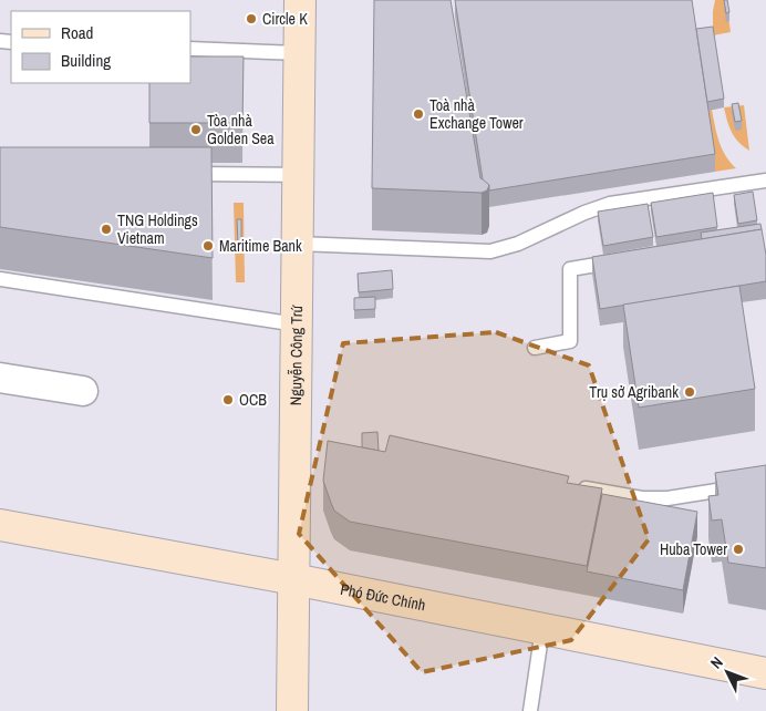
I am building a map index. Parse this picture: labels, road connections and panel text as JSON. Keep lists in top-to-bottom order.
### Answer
{
  "streets": {
    "street": ["Nguyễn Công Trứ", "Phó Đức Chính"]
  },
  "crossings": [
    ["Nguyễn Công Trứ", "Phó Đức Chính"]
  ],
  "places": [
    "Circle K",
    "Toà nhà Exchange Tower",
    "Tòa nhà Golden Sea",
    "TNG Holdings Vietnam",
    "Maritime Bank",
    "Trụ sở Agribank",
    "OCB",
    "Huba Tower"
  ],
  "legend": ["Road", "Building"],
  "north": "top left"
}
